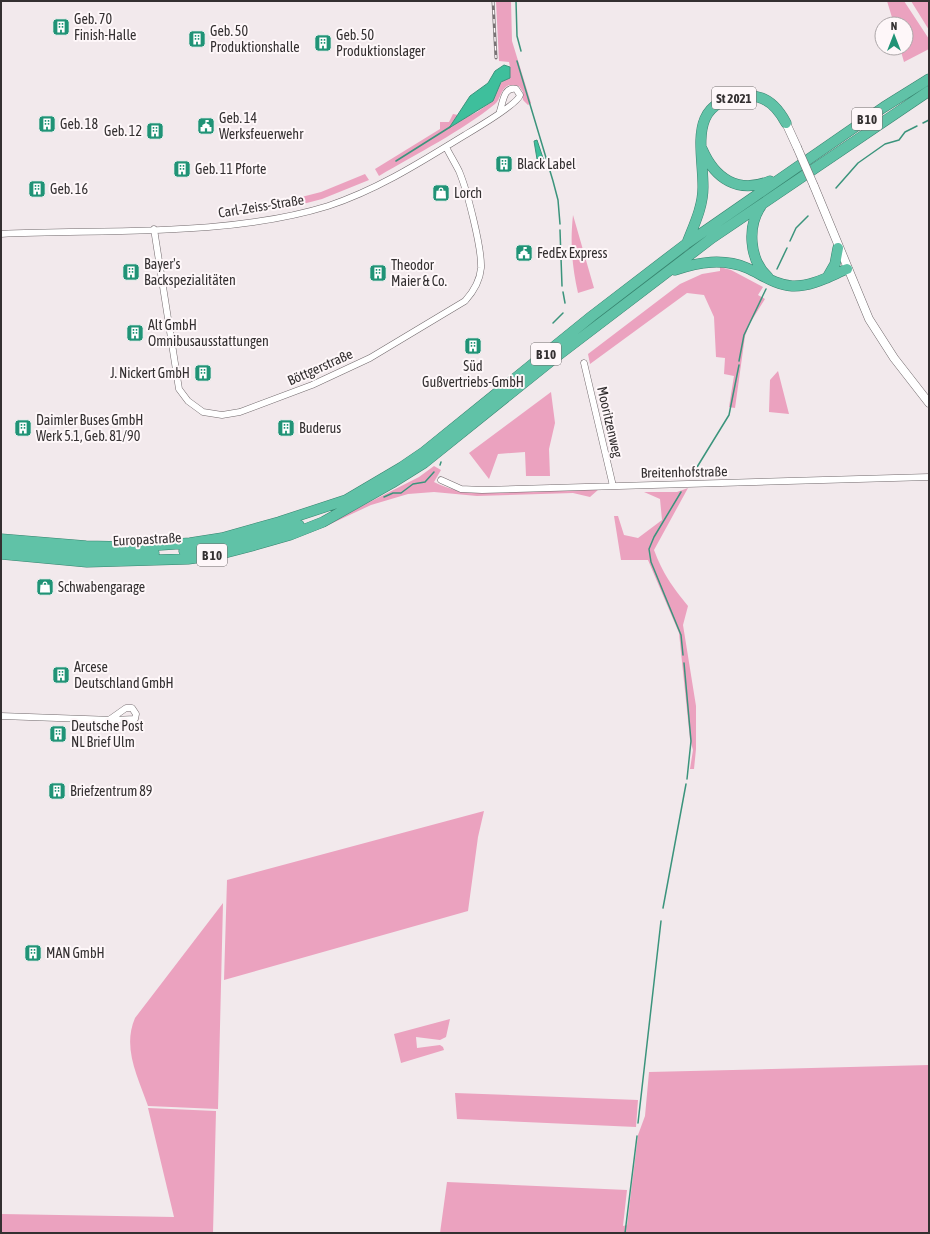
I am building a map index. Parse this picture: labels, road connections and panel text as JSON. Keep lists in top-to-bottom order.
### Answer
{
  "streets": {
    "highway": ["St 2021", "B 10", "Europastraße"],
    "street": [
      "Carl-Zeiss-Straße",
      "Böttgerstraße",
      "Mooritzenweg",
      "Breitenhofstraße"
    ]
  },
  "crossings": [
    ["B 10", "Europastraße"],
    ["Carl-Zeiss-Straße", "Böttgerstraße"],
    ["Mooritzenweg", "Breitenhofstraße"]
  ],
  "places": {
    "building": [
      "Geb. 70 Finish-Halle",
      "Geb. 50 Produktionshalle",
      "Geb. 50 Produktionslager",
      "Geb. 18",
      "Geb. 12",
      "Black Label",
      "Geb. 11 Pforte",
      "Geb. 16",
      "Bayer's Backspezialitäten",
      "Theodor Maier & Co.",
      "Alt GmbH Omnibusausstattungen",
      "Süd Gußvertriebs-GmbH",
      "J. Nickert GmbH",
      "Daimler Buses GmbH Werk 5.1, Geb. 81/90",
      "Buderus",
      "Arcese Deutschland GmbH",
      "Deutsche Post NL Brief Ulm",
      "Briefzentrum 89",
      "MAN GmbH"
    ],
    "public building": ["Geb. 14 Werksfeuerwehr", "FedEx Express"],
    "shop": ["Lorch", "Schwabengarage"]
  },
  "north": "top"
}
